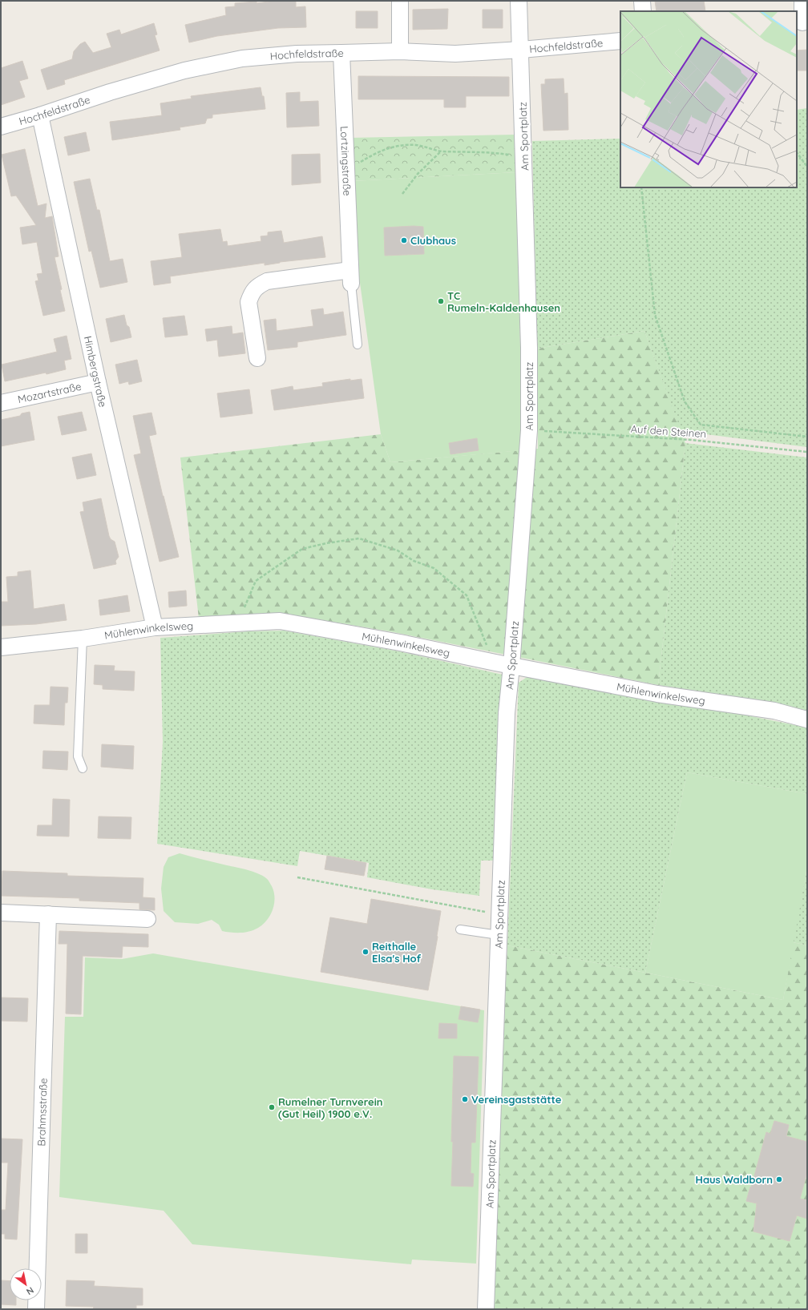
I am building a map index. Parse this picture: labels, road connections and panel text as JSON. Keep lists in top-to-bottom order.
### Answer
{
  "streets": {
    "street": [
      "Hochfeldstraße",
      "Am Sportplatz",
      "Lortzingstraße",
      "Himbergstraße",
      "Mozartstraße",
      "Mühlenwinkelsweg",
      "Brahmsstraße"
    ],
    "path": ["Auf den Steinen"]
  },
  "crossings": [
    ["Hochfeldstraße", "Am Sportplatz"],
    ["Hochfeldstraße", "Lortzingstraße"],
    ["Hochfeldstraße", "Himbergstraße"],
    ["Am Sportplatz", "Auf den Steinen"],
    ["Am Sportplatz", "Mühlenwinkelsweg"],
    ["Himbergstraße", "Mozartstraße"],
    ["Himbergstraße", "Mühlenwinkelsweg"]
  ],
  "places": [
    "Clubhaus",
    "TC Rumeln-Kaldenhausen",
    "Reithalle Elsa's Hof",
    "Vereinsgaststätte",
    "Rumelner Turnverein (Gut Heil) 1900 e.V.",
    "Haus Waldborn"
  ],
  "north": "bottom right"
}
